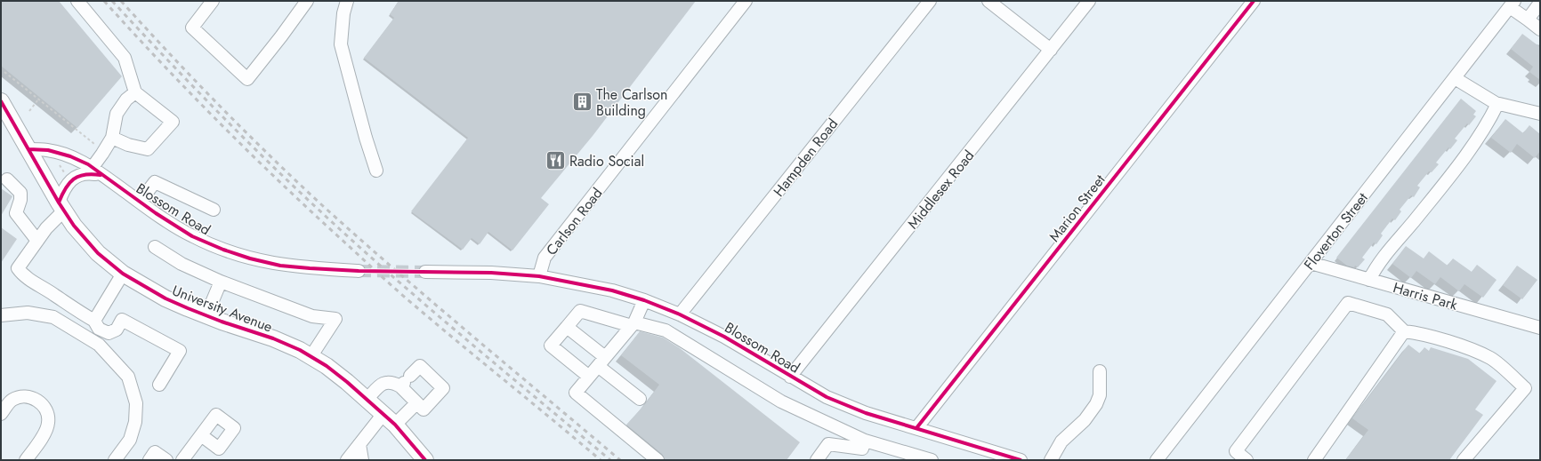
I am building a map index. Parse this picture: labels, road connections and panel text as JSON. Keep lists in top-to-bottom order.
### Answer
{
  "streets": {
    "main road": ["University Avenue"],
    "street": [
      "Hampden Road",
      "Middlesex Road",
      "Marion Street",
      "Blossom Road",
      "Carlson Road",
      "Floverton Street",
      "Harris Park"
    ]
  },
  "crossings": [
    ["Hampden Road", "Blossom Road"],
    ["Middlesex Road", "Blossom Road"],
    ["Marion Street", "Blossom Road"],
    ["Blossom Road", "Carlson Road"],
    ["Blossom Road", "University Avenue"],
    ["Floverton Street", "Harris Park"]
  ],
  "places": {
    "building": ["The Carlson Building"],
    "restaurant": ["Radio Social"]
  }
}
